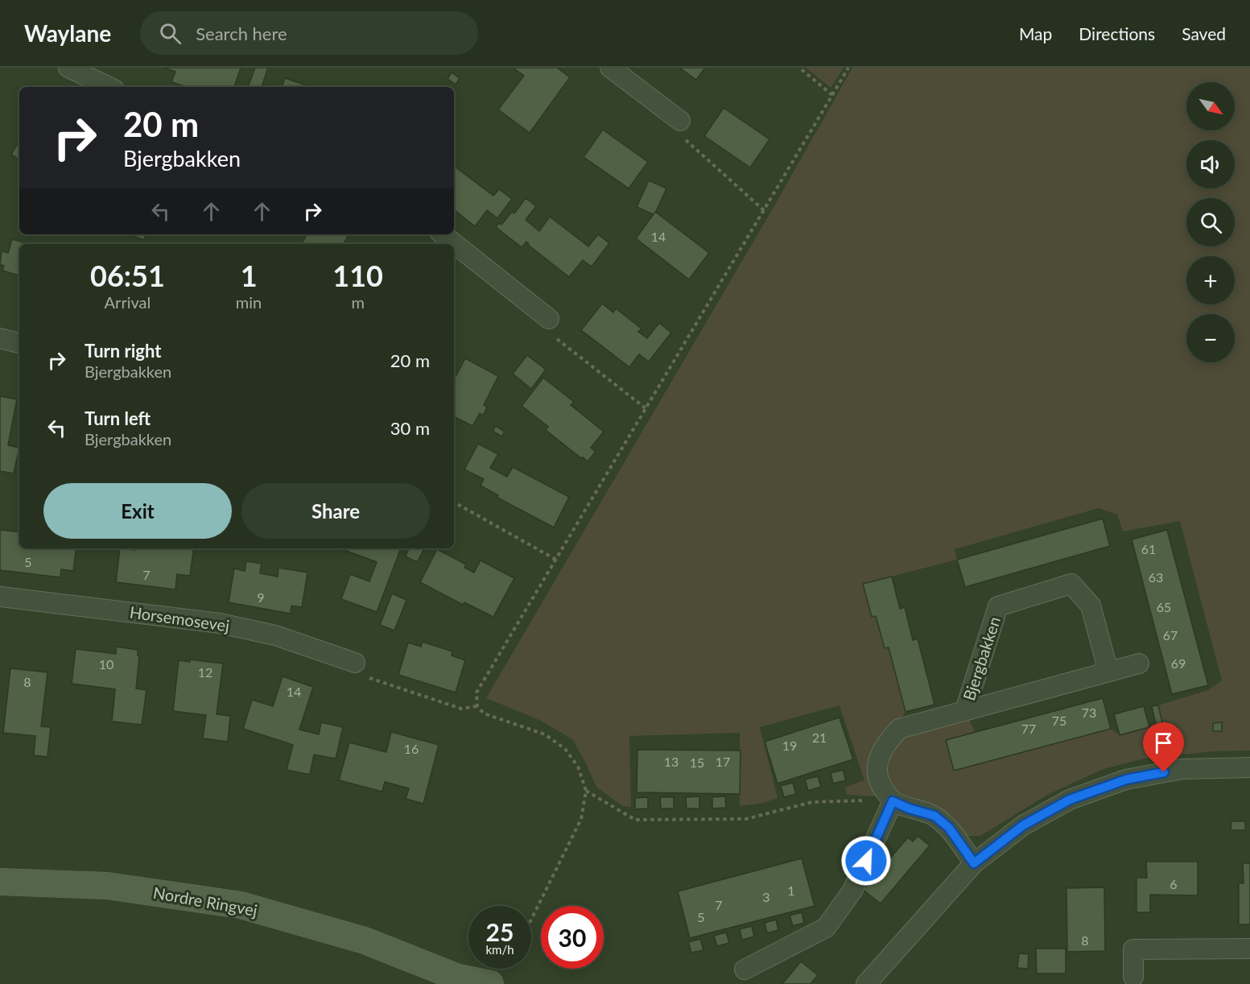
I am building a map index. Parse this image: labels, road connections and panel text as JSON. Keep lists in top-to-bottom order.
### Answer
{
  "streets": {
    "street": ["Horsemosevej", "Bjergbakken", "Nordre Ringvej"]
  },
  "house_numbers": [
    "14",
    "61",
    "5",
    "7",
    "63",
    "9",
    "65",
    "67",
    "69",
    "10",
    "12",
    "8",
    "14",
    "73",
    "75",
    "77",
    "21",
    "19",
    "16",
    "13",
    "17",
    "15",
    "6",
    "1",
    "3",
    "7",
    "5",
    "8"
  ],
  "north": "bottom right",
  "page": {
    "header": "Waylane",
    "search": "Search here",
    "nav": ["Map", "Directions", "Saved"],
    "map_buttons": ["+", "−"],
    "turn": ["20 m", "Bjergbakken"],
    "eta": [
      "06:51",
      "Arrival",
      "1",
      "min",
      "110",
      "m"
    ],
    "list": [
      {
        "name": "Turn right",
        "note": "Bjergbakken",
        "value": "20 m"
      },
      {
        "name": "Turn left",
        "note": "Bjergbakken",
        "value": "30 m"
      }
    ],
    "buttons": ["Exit", "Share"],
    "speed": "25 km/h",
    "limit": "30"
  }
}
